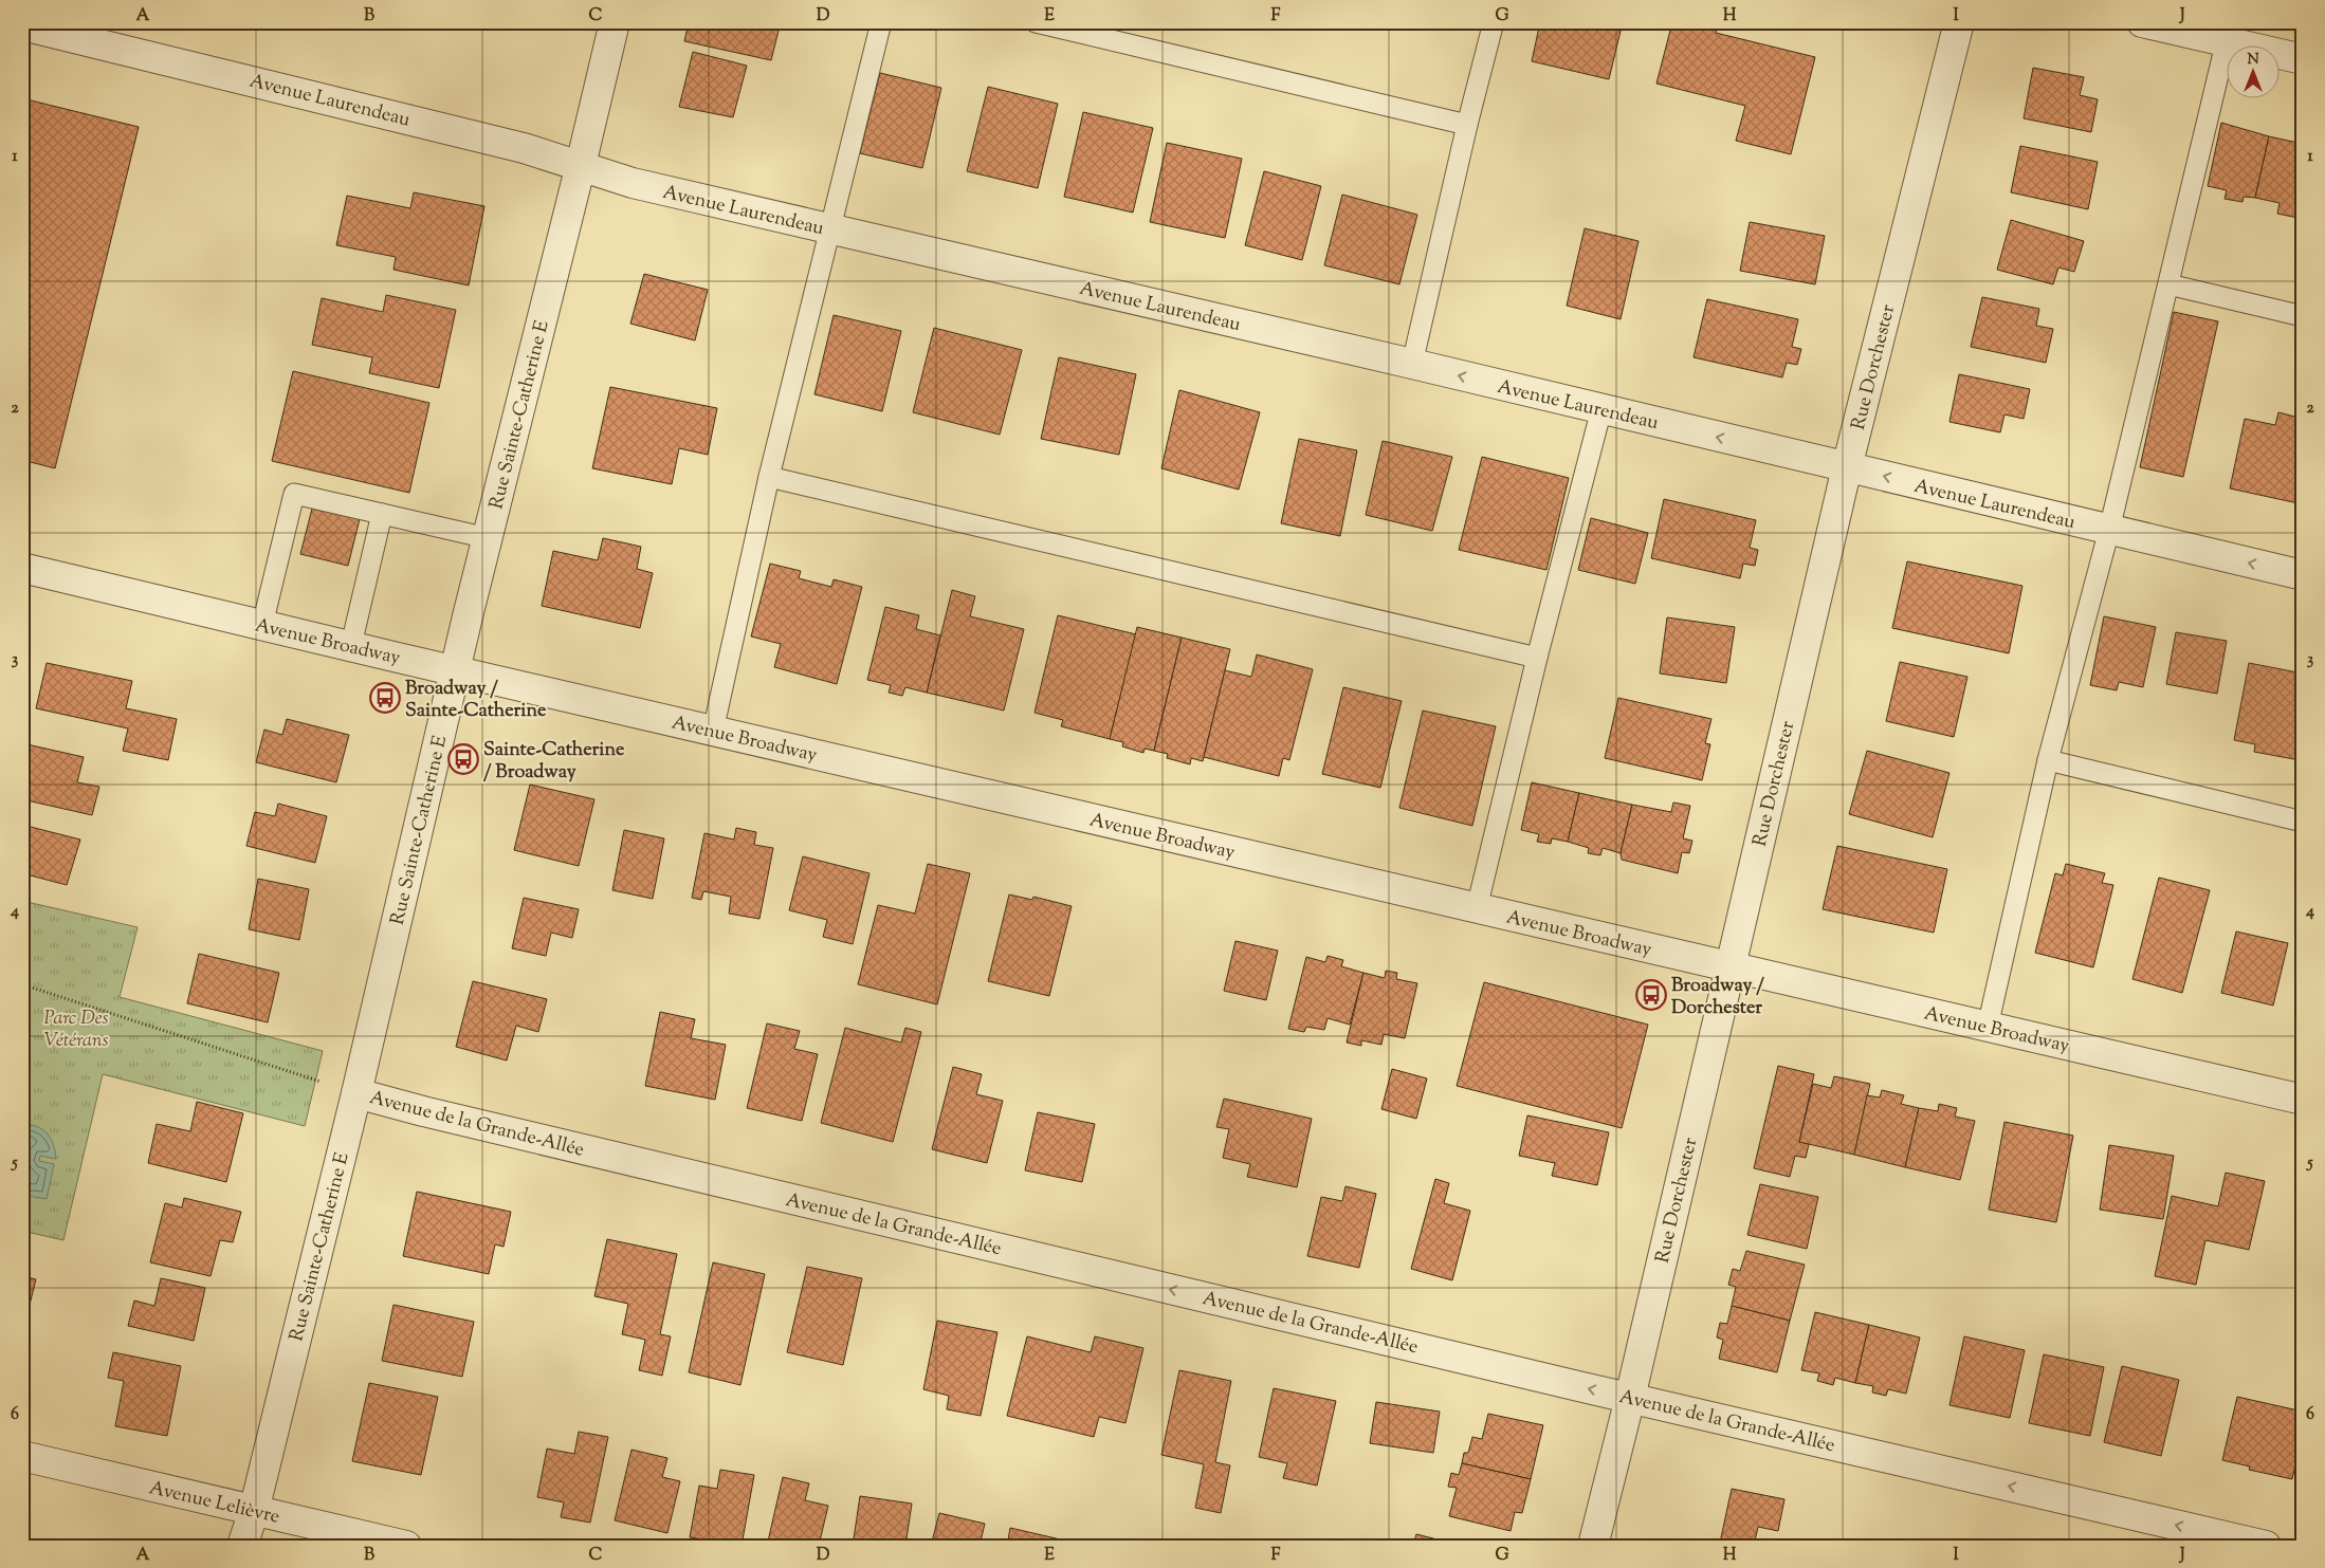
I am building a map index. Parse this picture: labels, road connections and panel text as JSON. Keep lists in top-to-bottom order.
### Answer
{
  "streets": {
    "street": [
      "Avenue Laurendeau",
      "Rue Dorchester",
      "Rue Sainte-Catherine E",
      "Avenue Broadway",
      "Avenue de la Grande-Allée",
      "Avenue Lelièvre"
    ]
  },
  "crossings": [
    ["Avenue Laurendeau", "Rue Dorchester"],
    ["Avenue Laurendeau", "Rue Sainte-Catherine E"],
    ["Rue Dorchester", "Avenue Broadway"],
    ["Rue Dorchester", "Avenue de la Grande-Allée"],
    ["Rue Sainte-Catherine E", "Avenue Broadway"],
    ["Rue Sainte-Catherine E", "Avenue de la Grande-Allée"],
    ["Rue Sainte-Catherine E", "Avenue Lelièvre"]
  ],
  "one_way": ["Avenue Laurendeau", "Avenue de la Grande-Allée"],
  "parks": ["Parc Des Vétérans"],
  "places": {
    "bus stop": ["Broadway / Sainte-Catherine", "Sainte-Catherine / Broadway", "Broadway / Dorchester"]
  },
  "north": "top",
  "grid": {
    "columns": [
      "A",
      "B",
      "C",
      "D",
      "E",
      "F",
      "G",
      "H",
      "I",
      "J"
    ],
    "rows": [
      "1",
      "2",
      "3",
      "4",
      "5",
      "6"
    ]
  }
}
